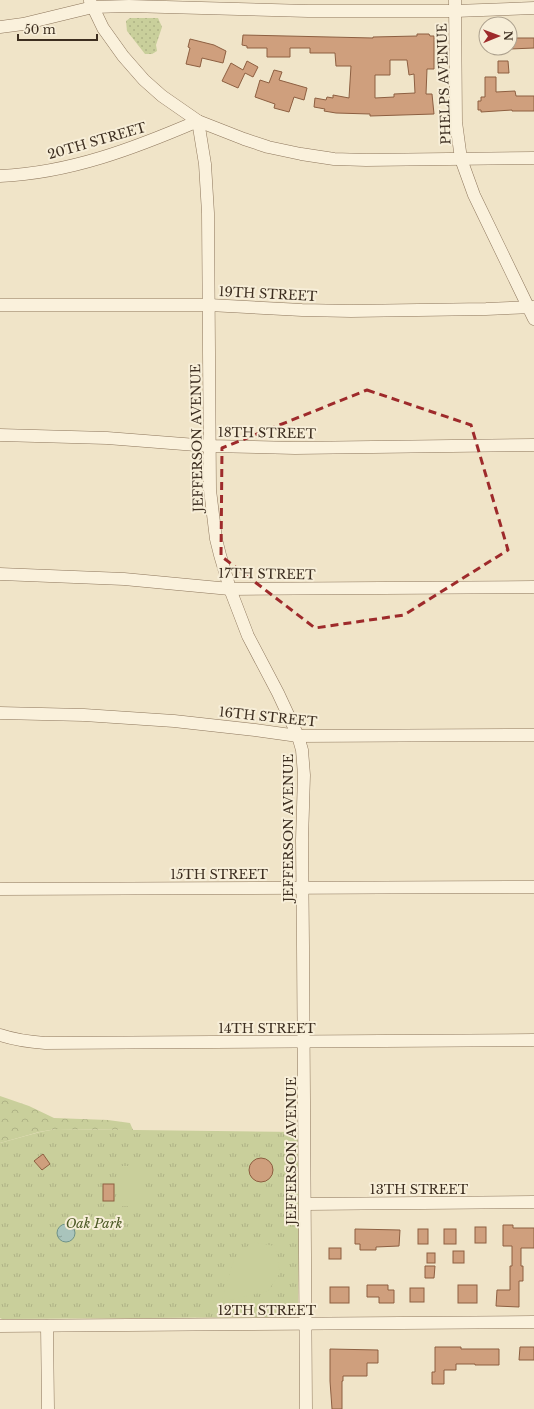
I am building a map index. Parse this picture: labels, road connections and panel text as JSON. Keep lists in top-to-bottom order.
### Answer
{
  "streets": {
    "street": [
      "PHELPS AVENUE",
      "20TH STREET",
      "19TH STREET",
      "18TH STREET",
      "JEFFERSON AVENUE",
      "17TH STREET",
      "16TH STREET",
      "15TH STREET",
      "14TH STREET",
      "13TH STREET",
      "12TH STREET"
    ]
  },
  "crossings": [
    ["PHELPS AVENUE", "19TH STREET"],
    ["20TH STREET", "JEFFERSON AVENUE"],
    ["19TH STREET", "JEFFERSON AVENUE"],
    ["18TH STREET", "JEFFERSON AVENUE"],
    ["JEFFERSON AVENUE", "17TH STREET"],
    ["JEFFERSON AVENUE", "16TH STREET"],
    ["JEFFERSON AVENUE", "15TH STREET"],
    ["JEFFERSON AVENUE", "14TH STREET"],
    ["JEFFERSON AVENUE", "13TH STREET"],
    ["JEFFERSON AVENUE", "12TH STREET"]
  ],
  "parks": ["Oak Park"],
  "scale_bar": "50 m",
  "north": "right"
}
